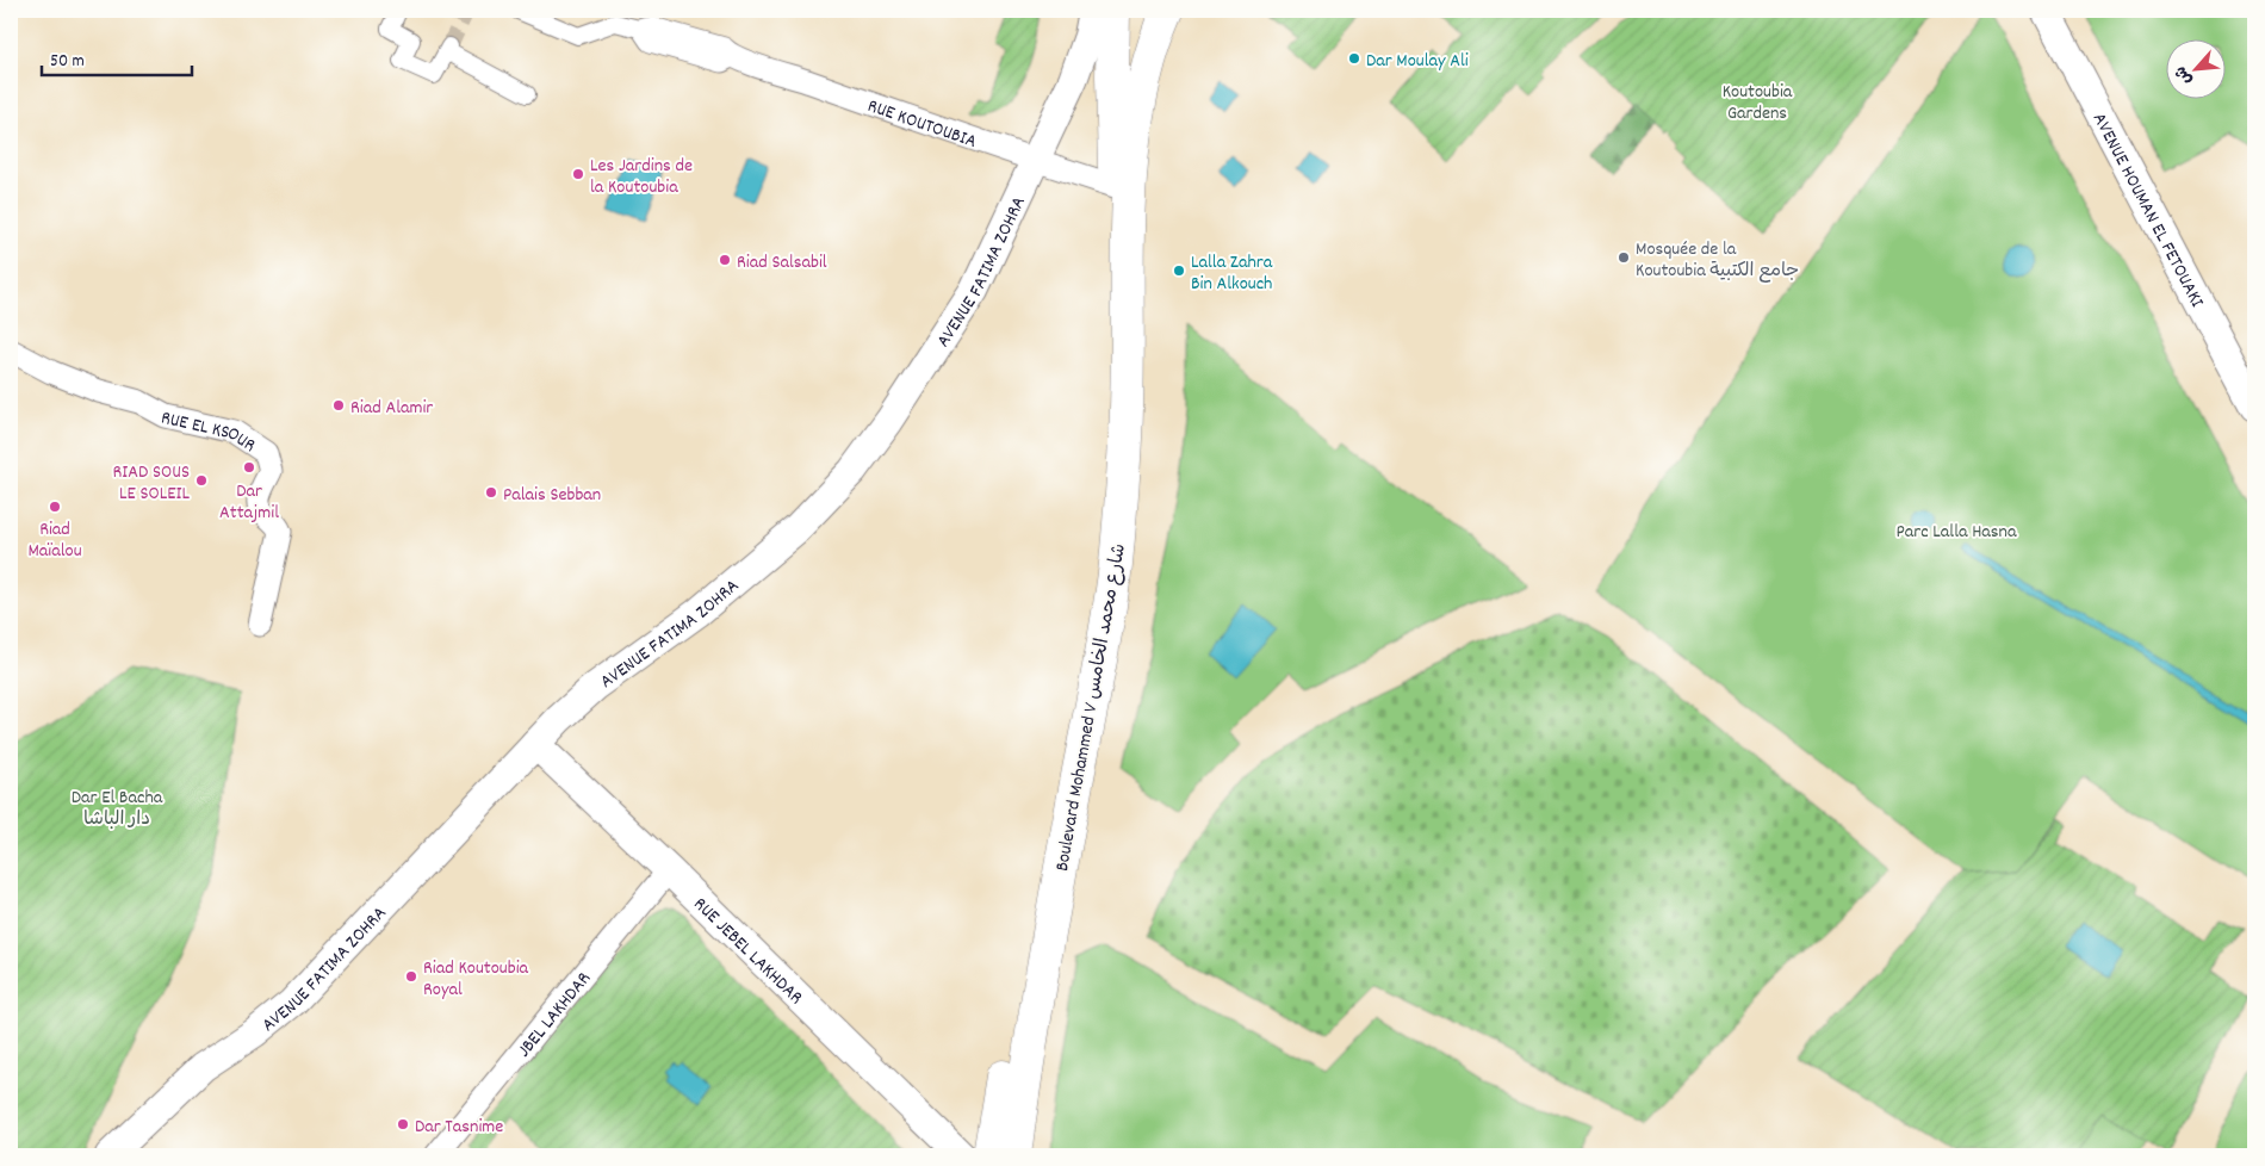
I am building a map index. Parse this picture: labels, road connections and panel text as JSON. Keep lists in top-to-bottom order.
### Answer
{
  "streets": {
    "main road": ["Boulevard Mohammed V شارع محمد الخامس"],
    "street": [
      "RUE KOUTOUBIA",
      "AVENUE HOUMAN EL FETOUAKI",
      "AVENUE FATIMA ZOHRA",
      "RUE EL KSOUR",
      "RUE JEBEL LAKHDAR",
      "JBEL LAKHDAR"
    ]
  },
  "crossings": [
    ["RUE KOUTOUBIA", "AVENUE FATIMA ZOHRA"],
    ["RUE KOUTOUBIA", "Boulevard Mohammed V شارع محمد الخامس"],
    ["AVENUE FATIMA ZOHRA", "RUE JEBEL LAKHDAR"],
    ["RUE JEBEL LAKHDAR", "JBEL LAKHDAR"]
  ],
  "parks": ["Koutoubia Gardens", "Parc Lalla Hasna", "Dar El Bacha دار الباشا"],
  "places": [
    "Dar Moulay Ali",
    "Les Jardins de la Koutoubia",
    "Mosquée de la Koutoubia جامع الكتبية",
    "Riad Salsabil",
    "Lalla Zahra Bin Alkouch",
    "Riad Alamir",
    "Dar Attajmil",
    "RIAD SOUS LE SOLEIL",
    "Palais Sebban",
    "Riad Maïalou",
    "Riad Koutoubia Royal",
    "Dar Tasnime"
  ],
  "scale_bar": "50 m",
  "north": "bottom left"
}
